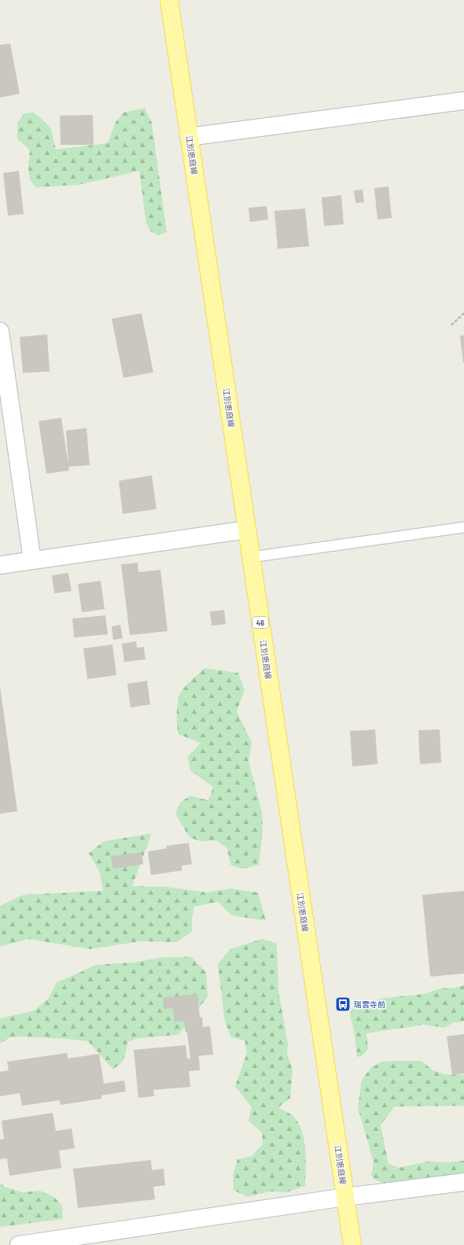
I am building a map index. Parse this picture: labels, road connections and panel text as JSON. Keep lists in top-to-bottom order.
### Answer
{
  "streets": {
    "main road": ["江別恵庭線", "46"]
  },
  "places": {
    "bus stop": ["瑞雲寺前"]
  }
}
